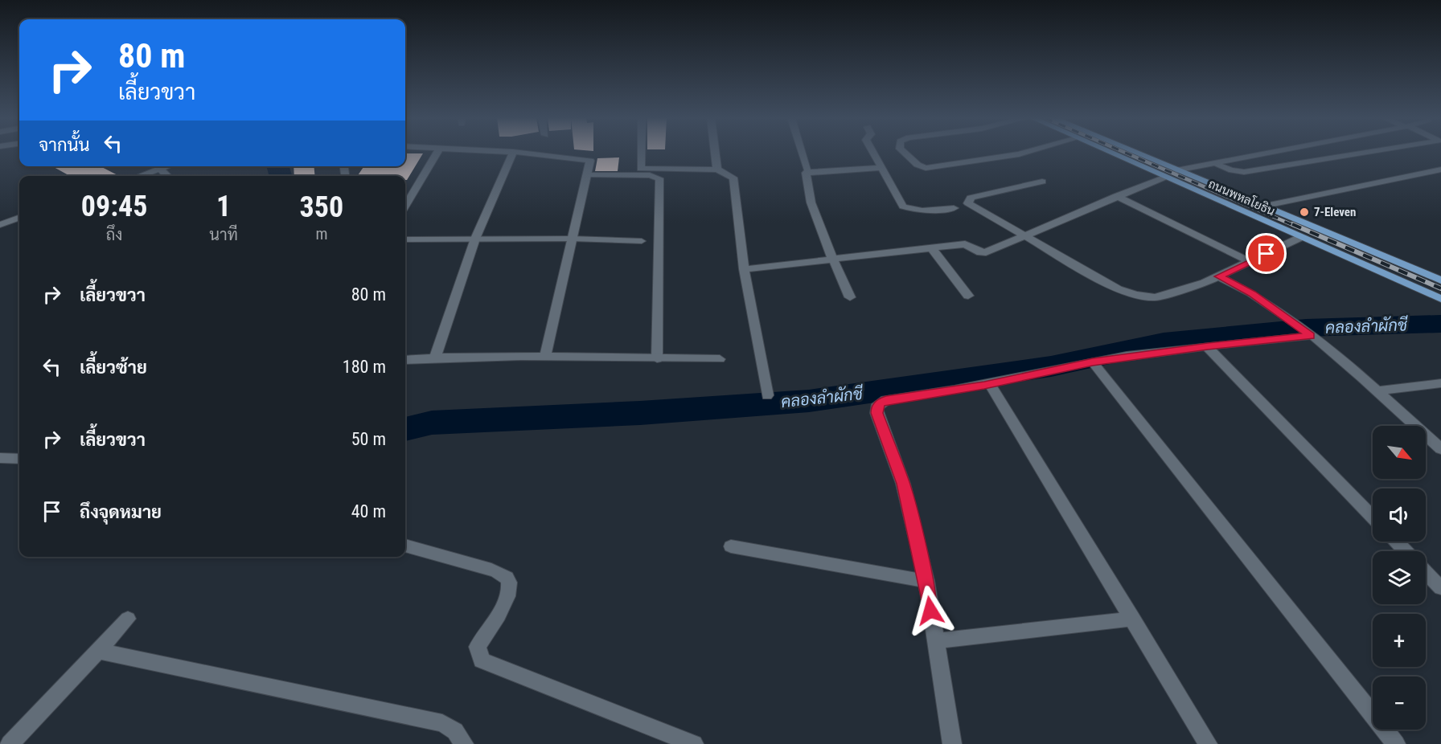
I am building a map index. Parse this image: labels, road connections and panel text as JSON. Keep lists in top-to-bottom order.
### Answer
{
  "streets": {
    "main road": ["ถนนพหลโยธิน"]
  },
  "water": ["คลองลำผักชี"],
  "places": ["7-Eleven"],
  "north": "bottom right",
  "page": {
    "turn": ["80 m", "เลี้ยวขวา"],
    "then": "จากนั้น",
    "eta": [
      "09:45",
      "ถึง",
      "1",
      "นาที",
      "350",
      "m"
    ],
    "list": [
      {
        "name": "เลี้ยวขวา",
        "value": "80 m"
      },
      {
        "name": "เลี้ยวซ้าย",
        "value": "180 m"
      },
      {
        "name": "เลี้ยวขวา",
        "value": "50 m"
      },
      {
        "name": "ถึงจุดหมาย",
        "value": "40 m"
      }
    ],
    "map_buttons": ["+", "−"]
  }
}
